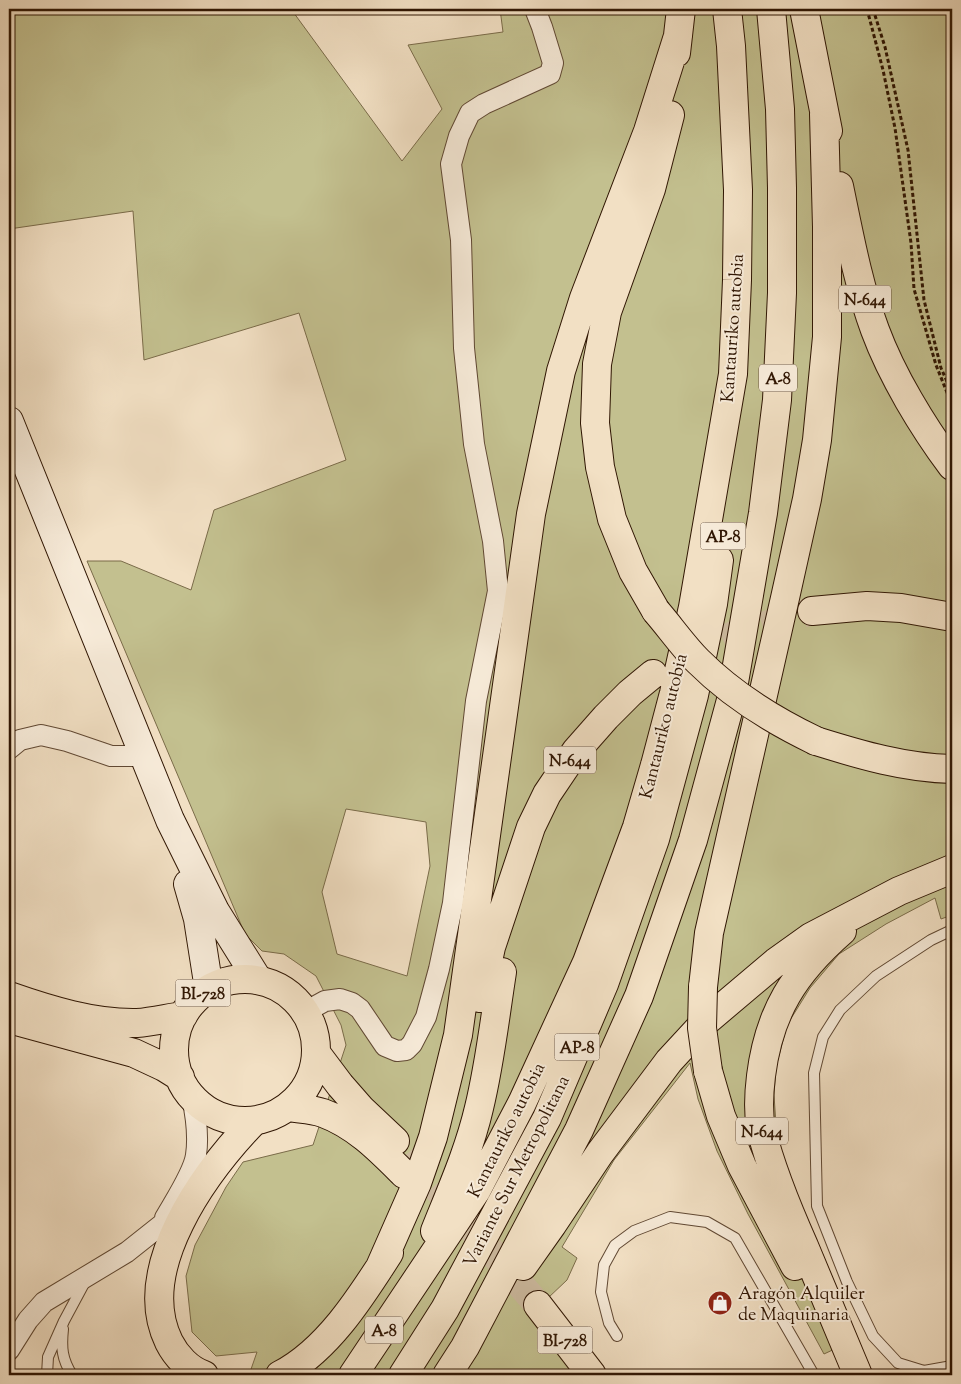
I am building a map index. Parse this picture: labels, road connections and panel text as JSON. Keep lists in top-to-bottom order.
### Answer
{
  "streets": {
    "main road": [
      "N-644",
      "Kantauriko autobia",
      "A-8",
      "AP-8",
      "BI-728",
      "Variante Sur Metropolitana"
    ]
  },
  "crossings": [
    ["N-644", "Kantauriko autobia"],
    ["N-644", "A-8"],
    ["Kantauriko autobia", "Variante Sur Metropolitana"]
  ],
  "places": {
    "shop": ["Aragón Alquiler de Maquinaria"]
  }
}
